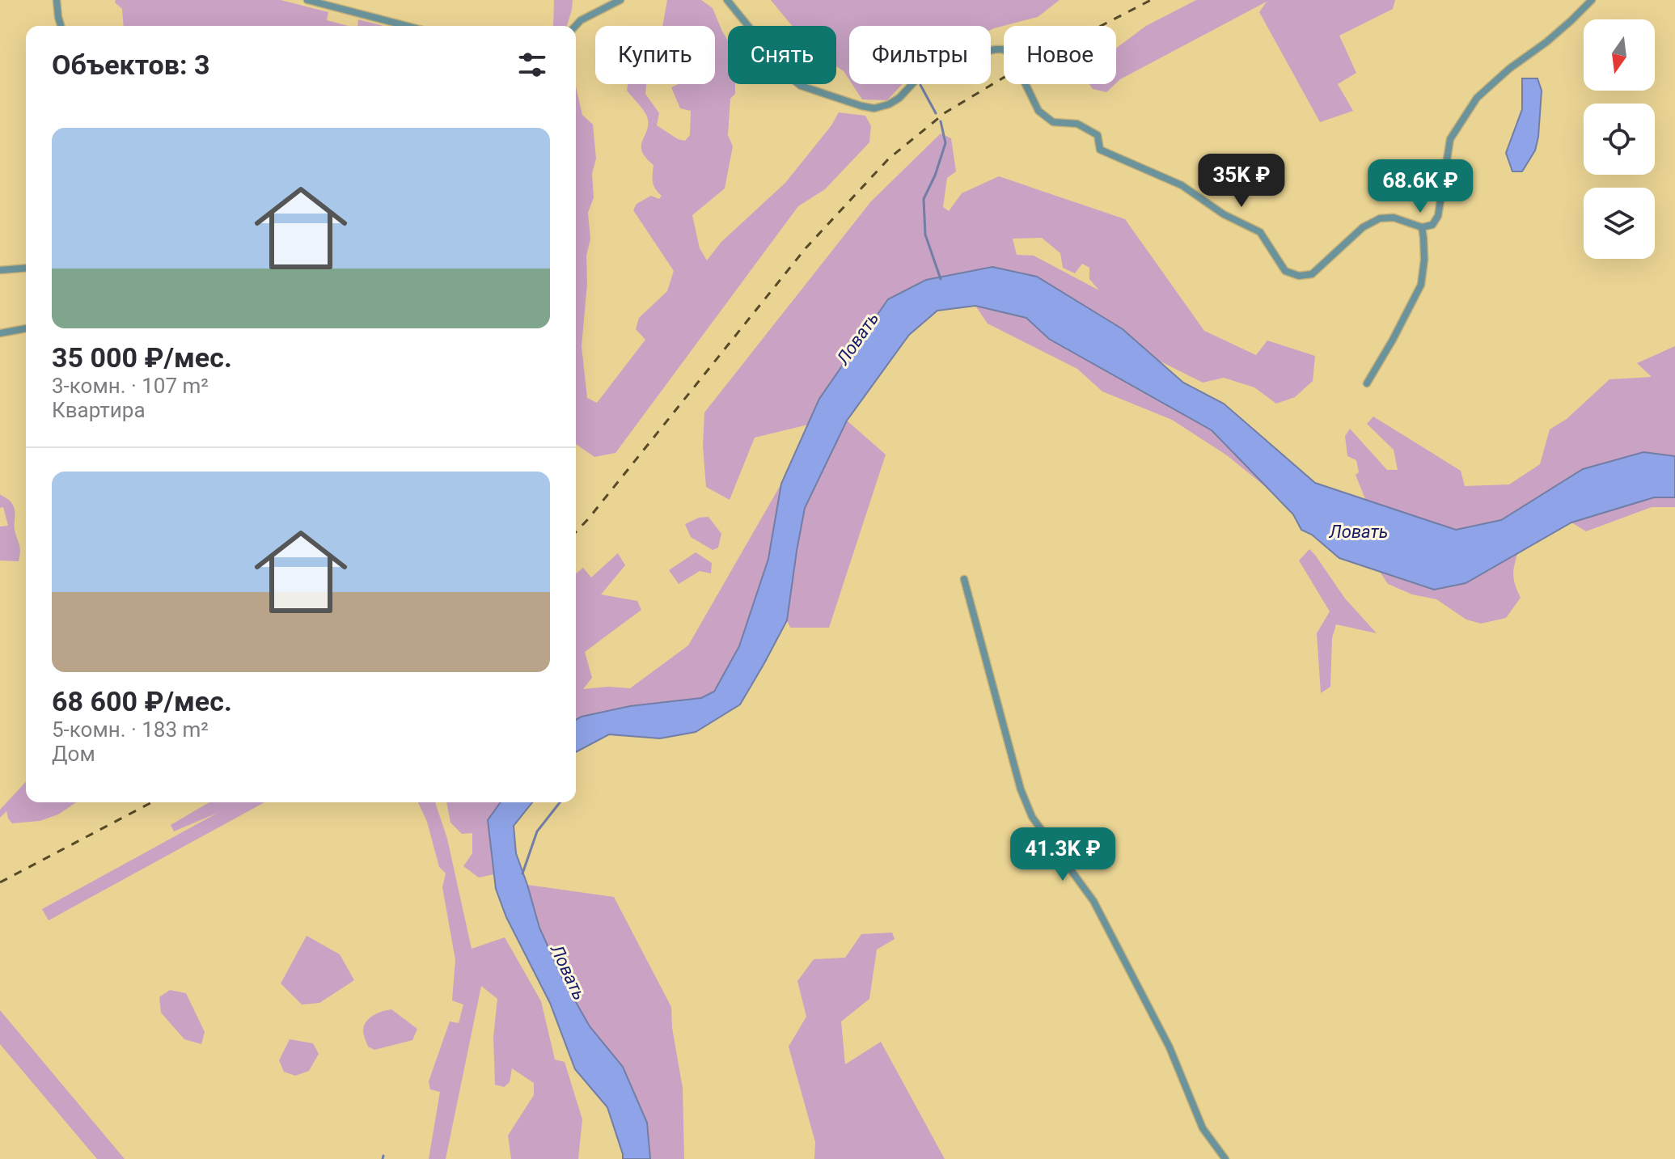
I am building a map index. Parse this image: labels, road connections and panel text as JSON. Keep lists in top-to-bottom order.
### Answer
{
  "water": ["Ловать"],
  "north": "bottom",
  "page": {
    "chip": [
      "Купить",
      "Снять",
      "Фильтры",
      "Новое"
    ],
    "heading": "Объектов: 3",
    "list": [
      {
        "name": "35 000 ₽/мес.",
        "note": "3-комн. · 107 m² · Квартира"
      },
      {
        "name": "68 600 ₽/мес.",
        "note": "5-комн. · 183 m² · Дом"
      }
    ],
    "price": ["35K ₽", "68.6K ₽", "41.3K ₽"]
  }
}
